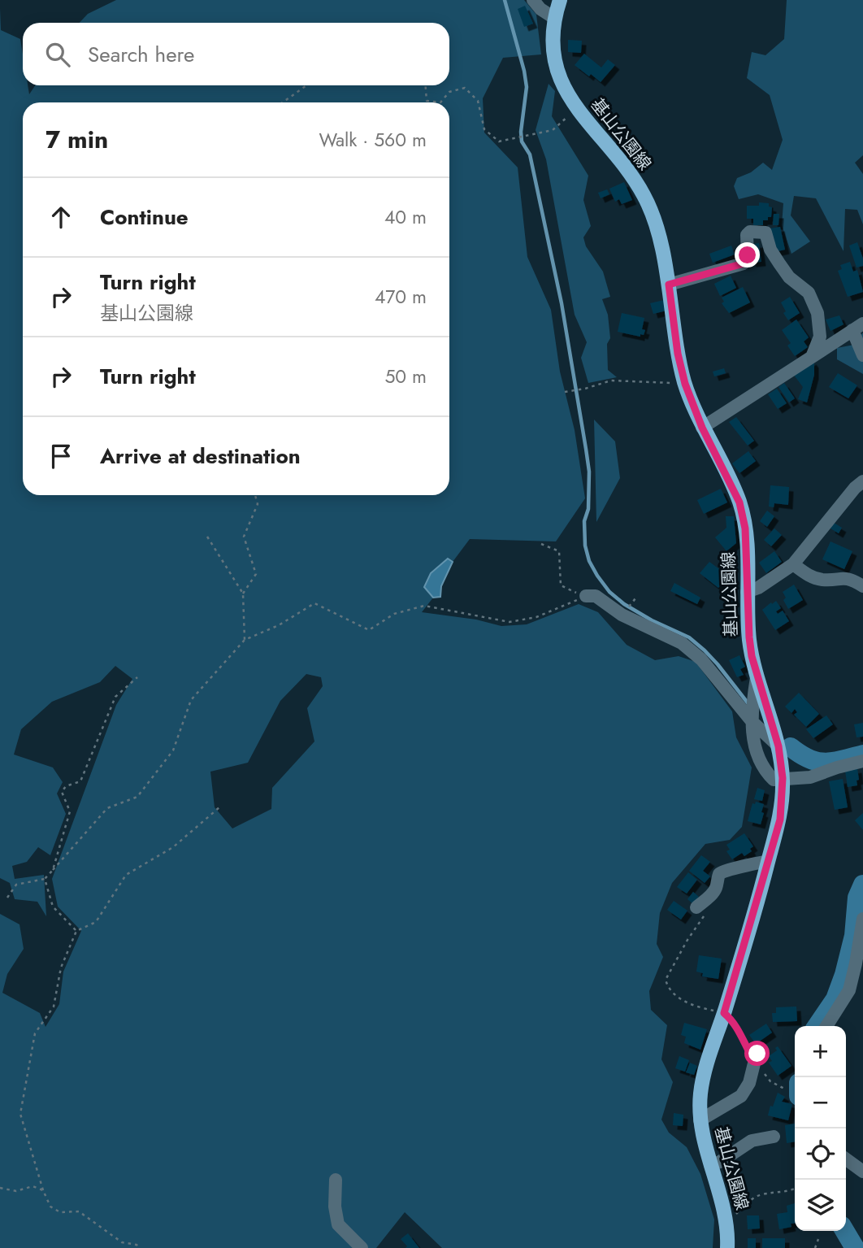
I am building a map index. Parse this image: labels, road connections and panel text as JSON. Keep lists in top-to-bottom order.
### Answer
{
  "streets": {
    "main road": ["基山公園線"]
  },
  "page": {
    "search": "Search here",
    "heading": ["7 min", "Walk · 560 m"],
    "list": [
      ["Continue", "40 m"],
      ["Turn right", "基山公園線", "470 m"],
      ["Turn right", "50 m"],
      "Arrive at destination"
    ],
    "map_buttons": ["+", "−"]
  }
}
